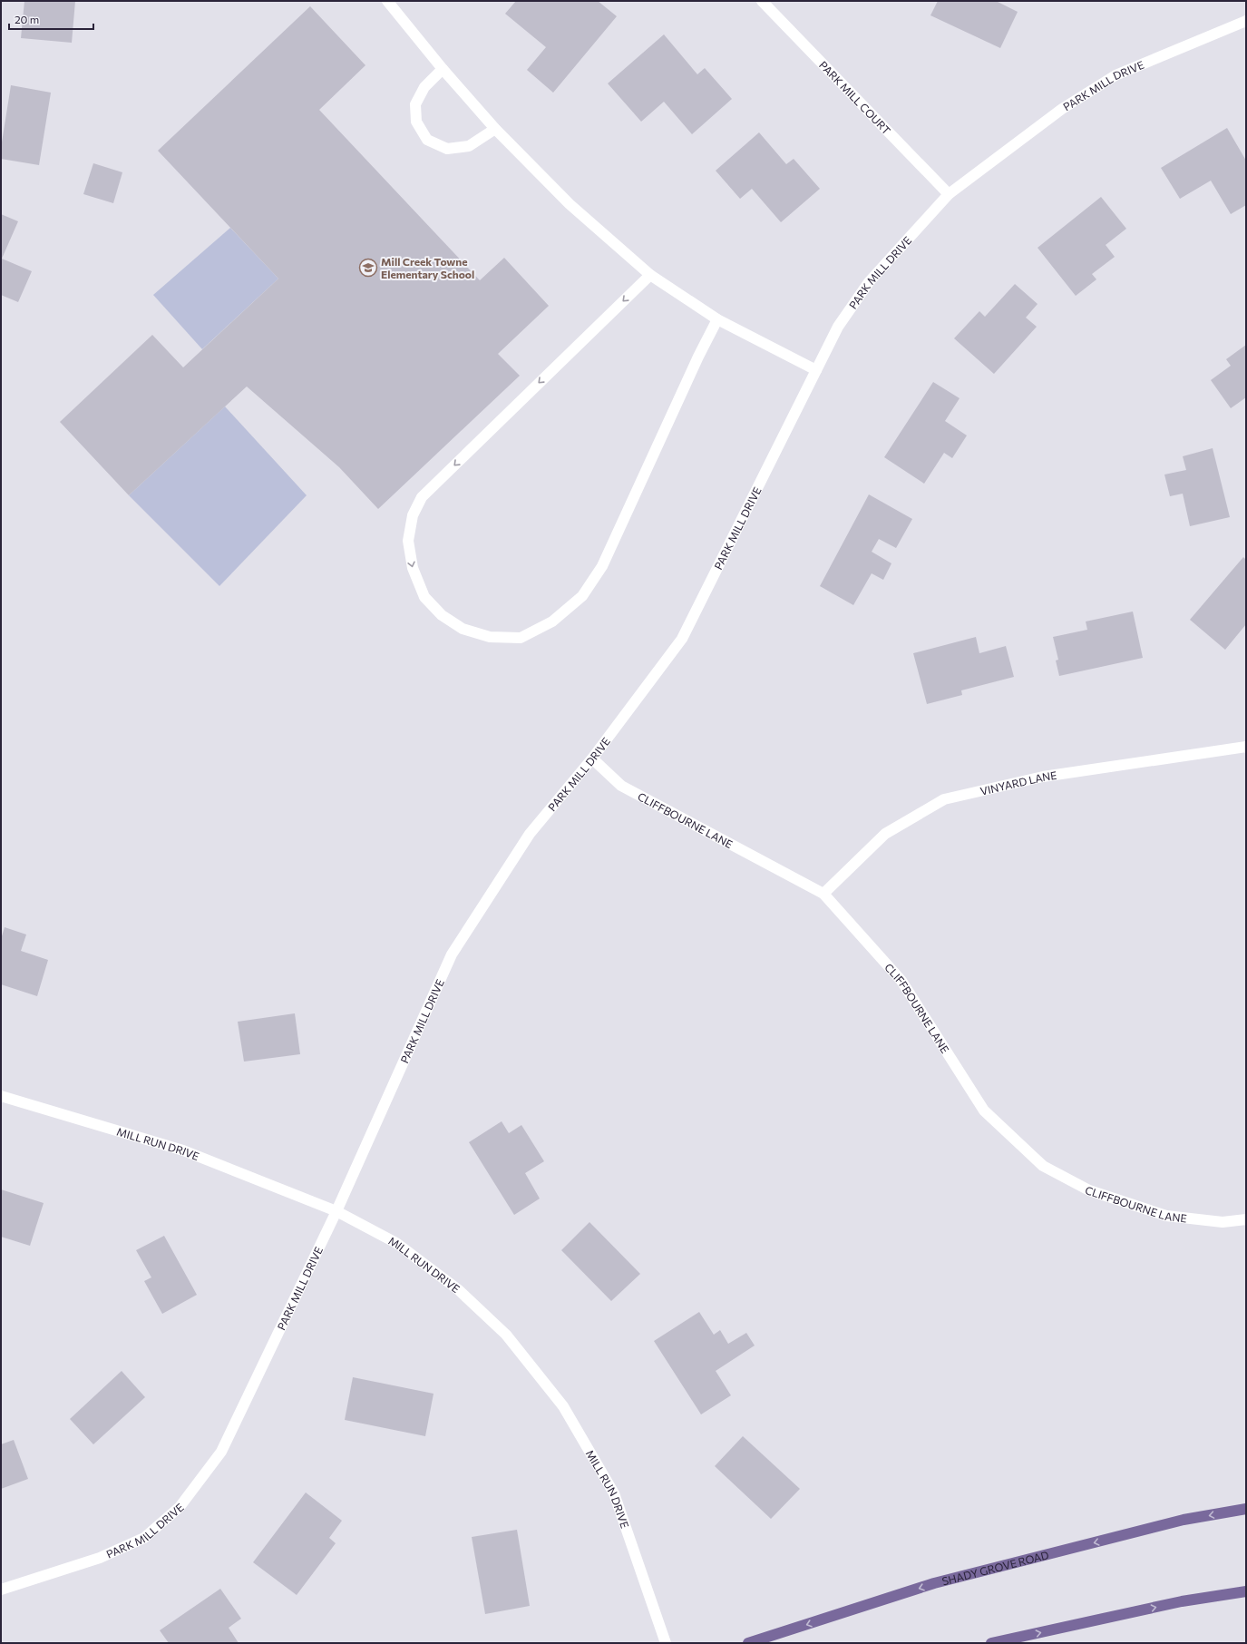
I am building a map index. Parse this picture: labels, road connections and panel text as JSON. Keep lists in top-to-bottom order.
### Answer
{
  "streets": {
    "main road": ["SHADY GROVE ROAD"],
    "street": [
      "PARK MILL DRIVE",
      "PARK MILL COURT",
      "VINYARD LANE",
      "CLIFFBOURNE LANE",
      "MILL RUN DRIVE"
    ]
  },
  "crossings": [
    ["PARK MILL DRIVE", "PARK MILL COURT"],
    ["PARK MILL DRIVE", "CLIFFBOURNE LANE"],
    ["PARK MILL DRIVE", "MILL RUN DRIVE"],
    ["VINYARD LANE", "CLIFFBOURNE LANE"]
  ],
  "places": {
    "school or university": ["Mill Creek Towne Elementary School"]
  },
  "scale_bar": "20 m"
}
